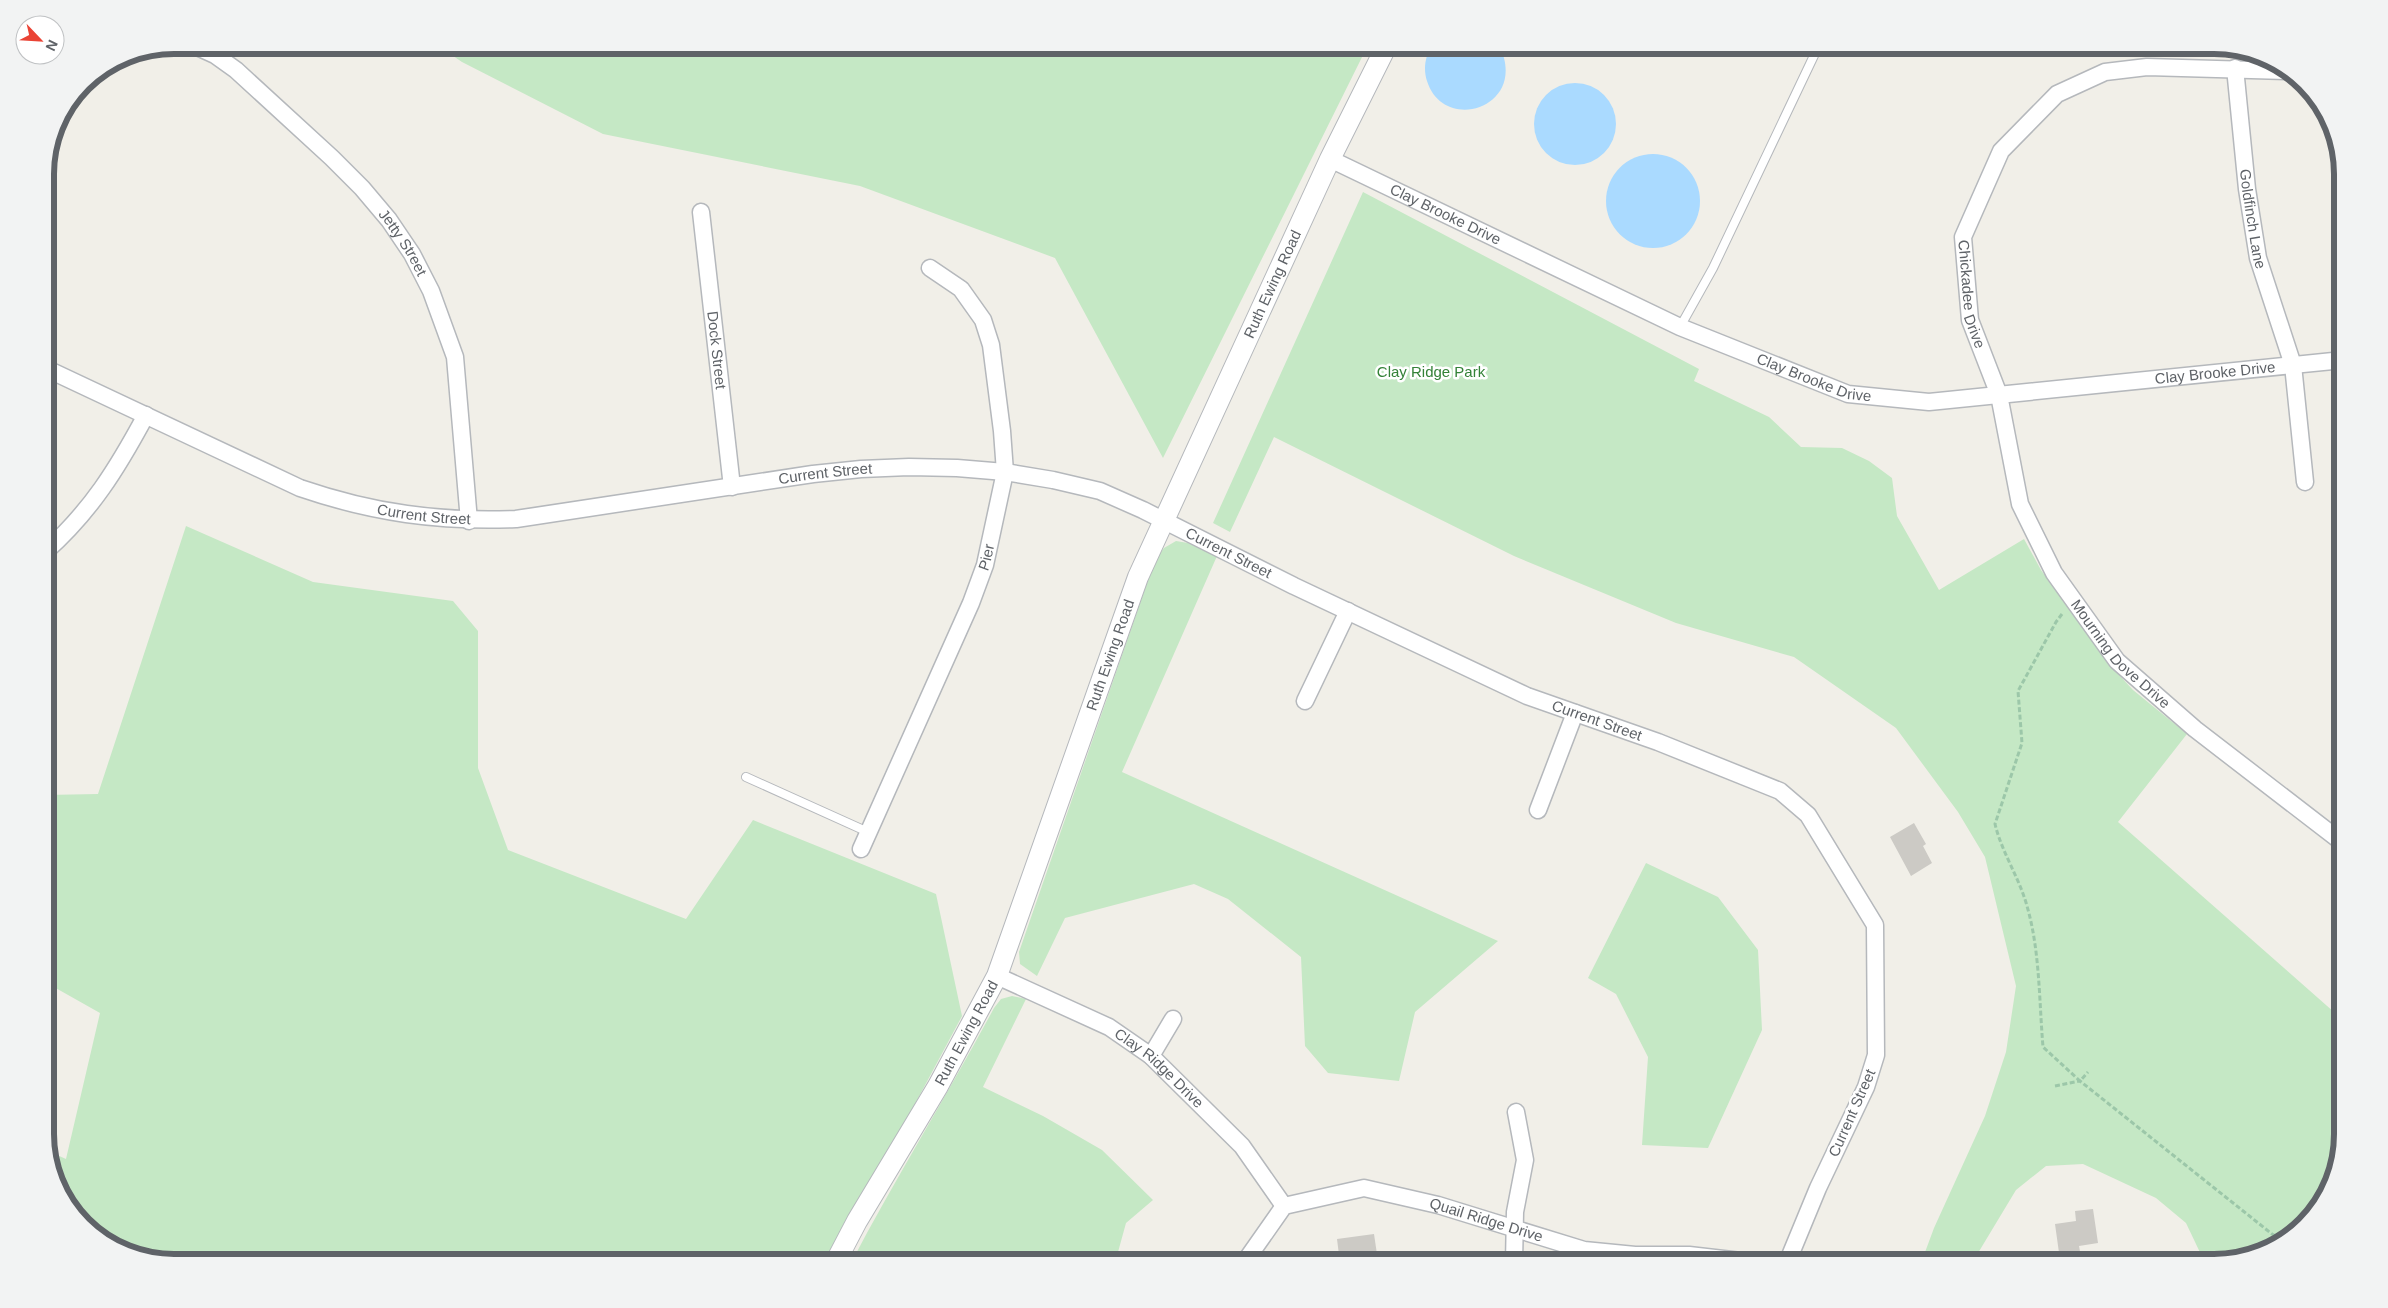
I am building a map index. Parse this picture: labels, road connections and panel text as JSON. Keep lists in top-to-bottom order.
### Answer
{
  "streets": {
    "street": [
      "Clay Brooke Drive",
      "Goldfinch Lane",
      "Jetty Street",
      "Ruth Ewing Road",
      "Chickadee Drive",
      "Dock Street",
      "Current Street",
      "Pier",
      "Mourning Dove Drive",
      "Clay Ridge Drive",
      "Quail Ridge Drive"
    ]
  },
  "crossings": [
    ["Clay Brooke Drive", "Goldfinch Lane"],
    ["Clay Brooke Drive", "Ruth Ewing Road"],
    ["Clay Brooke Drive", "Chickadee Drive"],
    ["Clay Brooke Drive", "Mourning Dove Drive"],
    ["Goldfinch Lane", "Chickadee Drive"],
    ["Jetty Street", "Current Street"],
    ["Ruth Ewing Road", "Current Street"],
    ["Ruth Ewing Road", "Clay Ridge Drive"],
    ["Chickadee Drive", "Mourning Dove Drive"],
    ["Dock Street", "Current Street"],
    ["Current Street", "Pier"],
    ["Clay Ridge Drive", "Quail Ridge Drive"]
  ],
  "parks": ["Clay Ridge Park"],
  "north": "bottom right"
}
